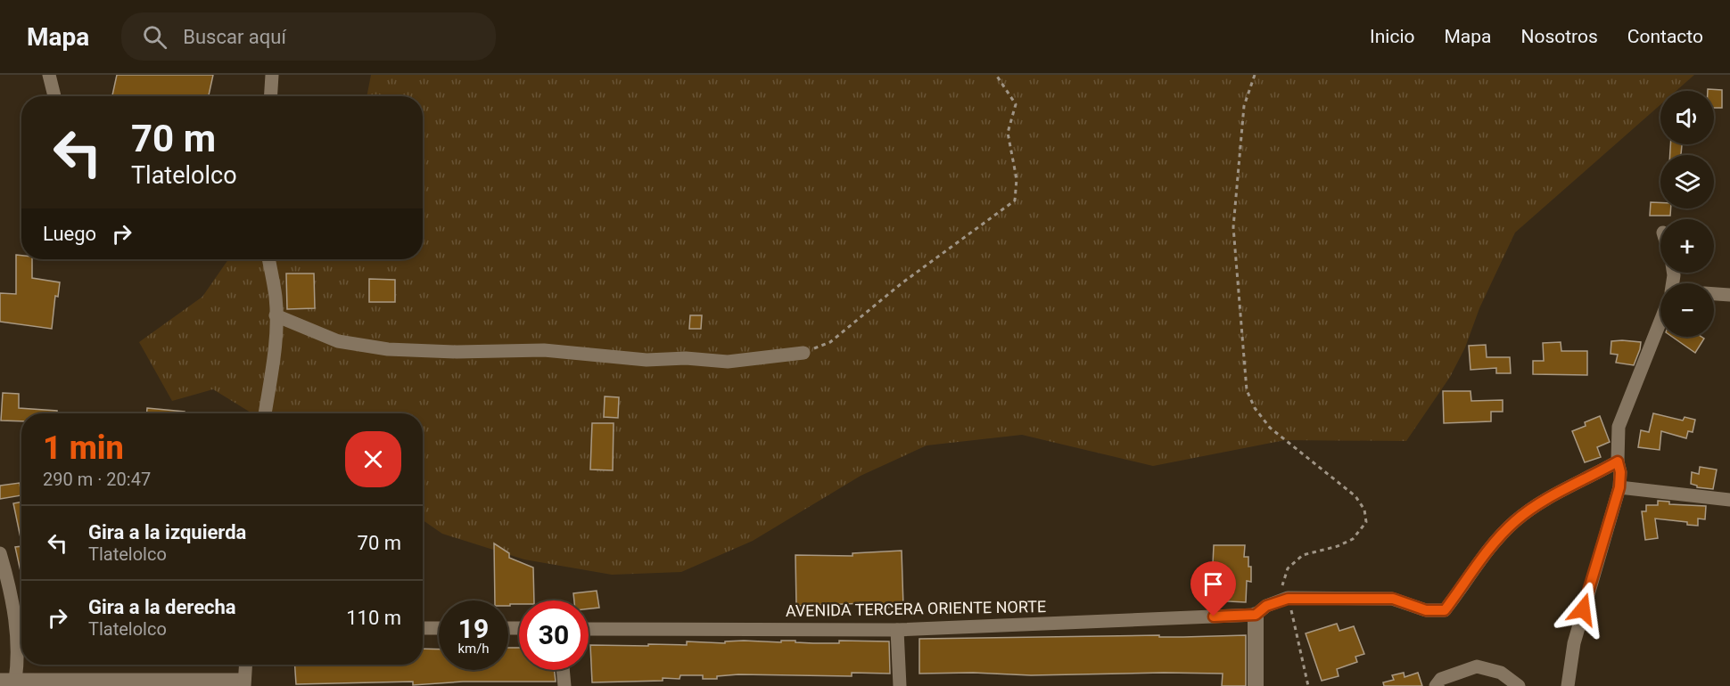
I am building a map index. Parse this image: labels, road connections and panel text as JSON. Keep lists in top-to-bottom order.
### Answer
{
  "streets": {
    "street": ["AVENIDA TERCERA ORIENTE NORTE"]
  },
  "page": {
    "header": "Mapa",
    "search": "Buscar aquí",
    "nav": [
      "Inicio",
      "Mapa",
      "Nosotros",
      "Contacto"
    ],
    "map_buttons": ["+", "−"],
    "turn": ["70 m", "Tlatelolco"],
    "then": "Luego",
    "heading": ["1 min", "290 m · 20:47"],
    "list": [
      {
        "name": "Gira a la izquierda",
        "note": "Tlatelolco",
        "value": "70 m"
      },
      {
        "name": "Gira a la derecha",
        "note": "Tlatelolco",
        "value": "110 m"
      }
    ],
    "speed": "19 km/h",
    "limit": "30"
  }
}
